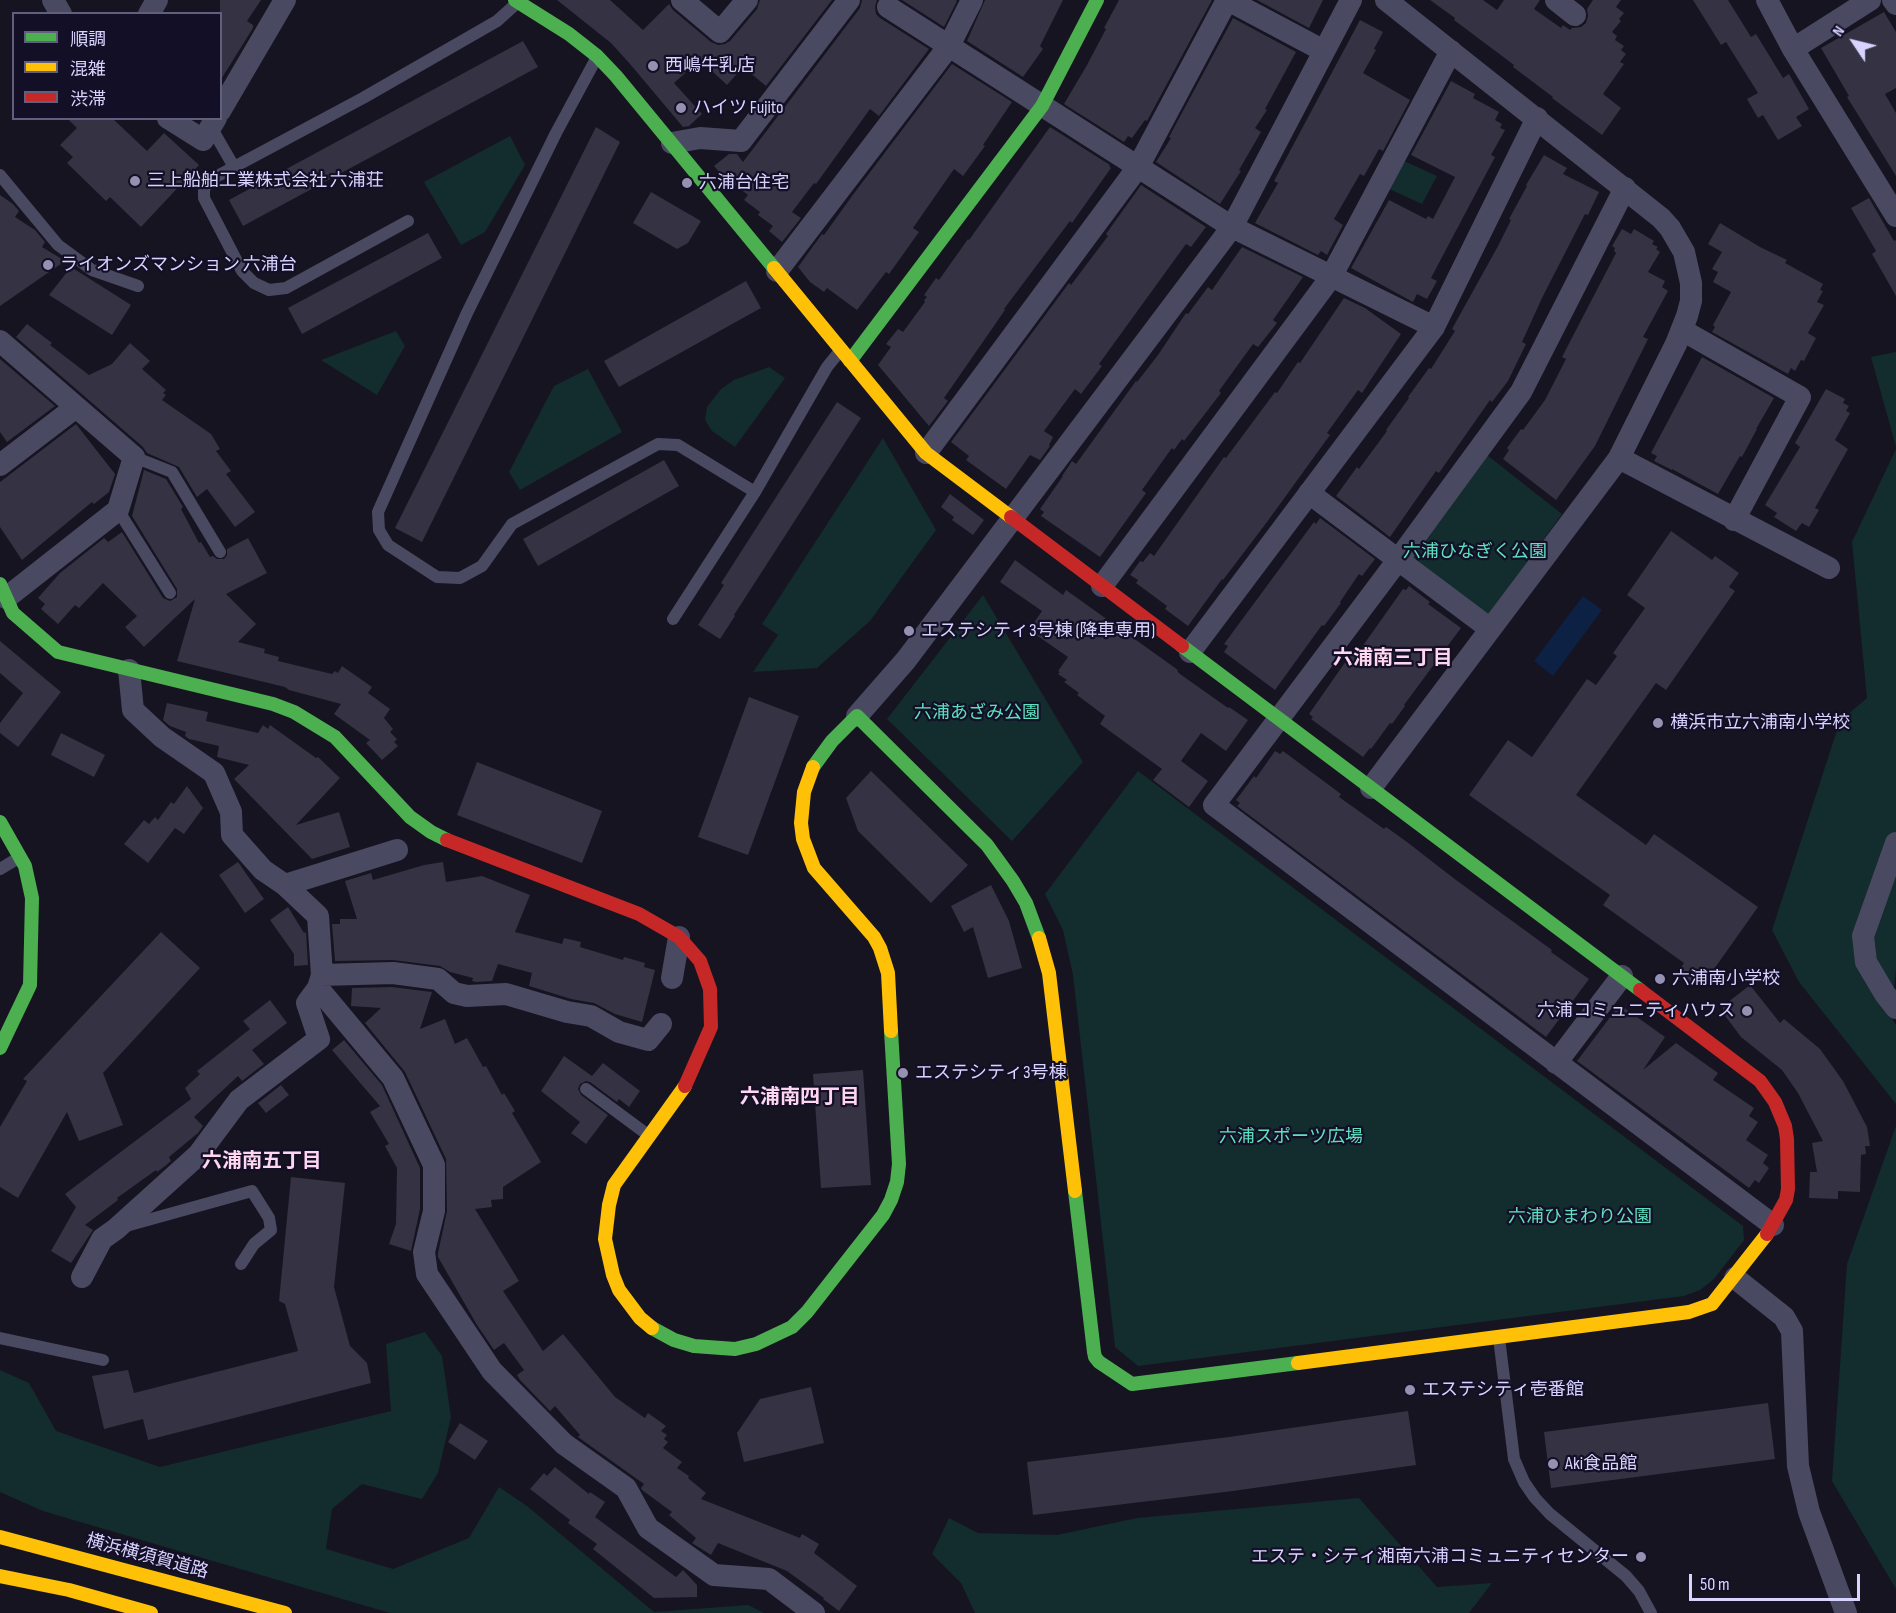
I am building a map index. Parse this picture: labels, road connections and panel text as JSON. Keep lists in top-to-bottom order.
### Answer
{
  "streets": {
    "main road": ["横浜横須賀道路"]
  },
  "districts": ["六浦南三丁目", "六浦南四丁目", "六浦南五丁目"],
  "parks": [
    "六浦ひなぎく公園",
    "六浦あざみ公園",
    "六浦スポーツ広場",
    "六浦ひまわり公園"
  ],
  "places": [
    "西嶋牛乳店",
    "ハイツ Fujito",
    "三上船舶工業株式会社 六浦荘",
    "六浦台住宅",
    "ライオンズマンション 六浦台",
    "エステシティ3号棟 (降車専用)",
    "横浜市立六浦南小学校",
    "六浦南小学校",
    "六浦コミュニティハウス",
    "エステシティ3号棟",
    "エステシティ壱番館",
    "Aki食品館",
    "エステ・シティ湘南六浦コミュニティセンター"
  ],
  "legend": ["順調", "混雑", "渋滞"],
  "scale_bar": "50 m",
  "north": "top left"
}
